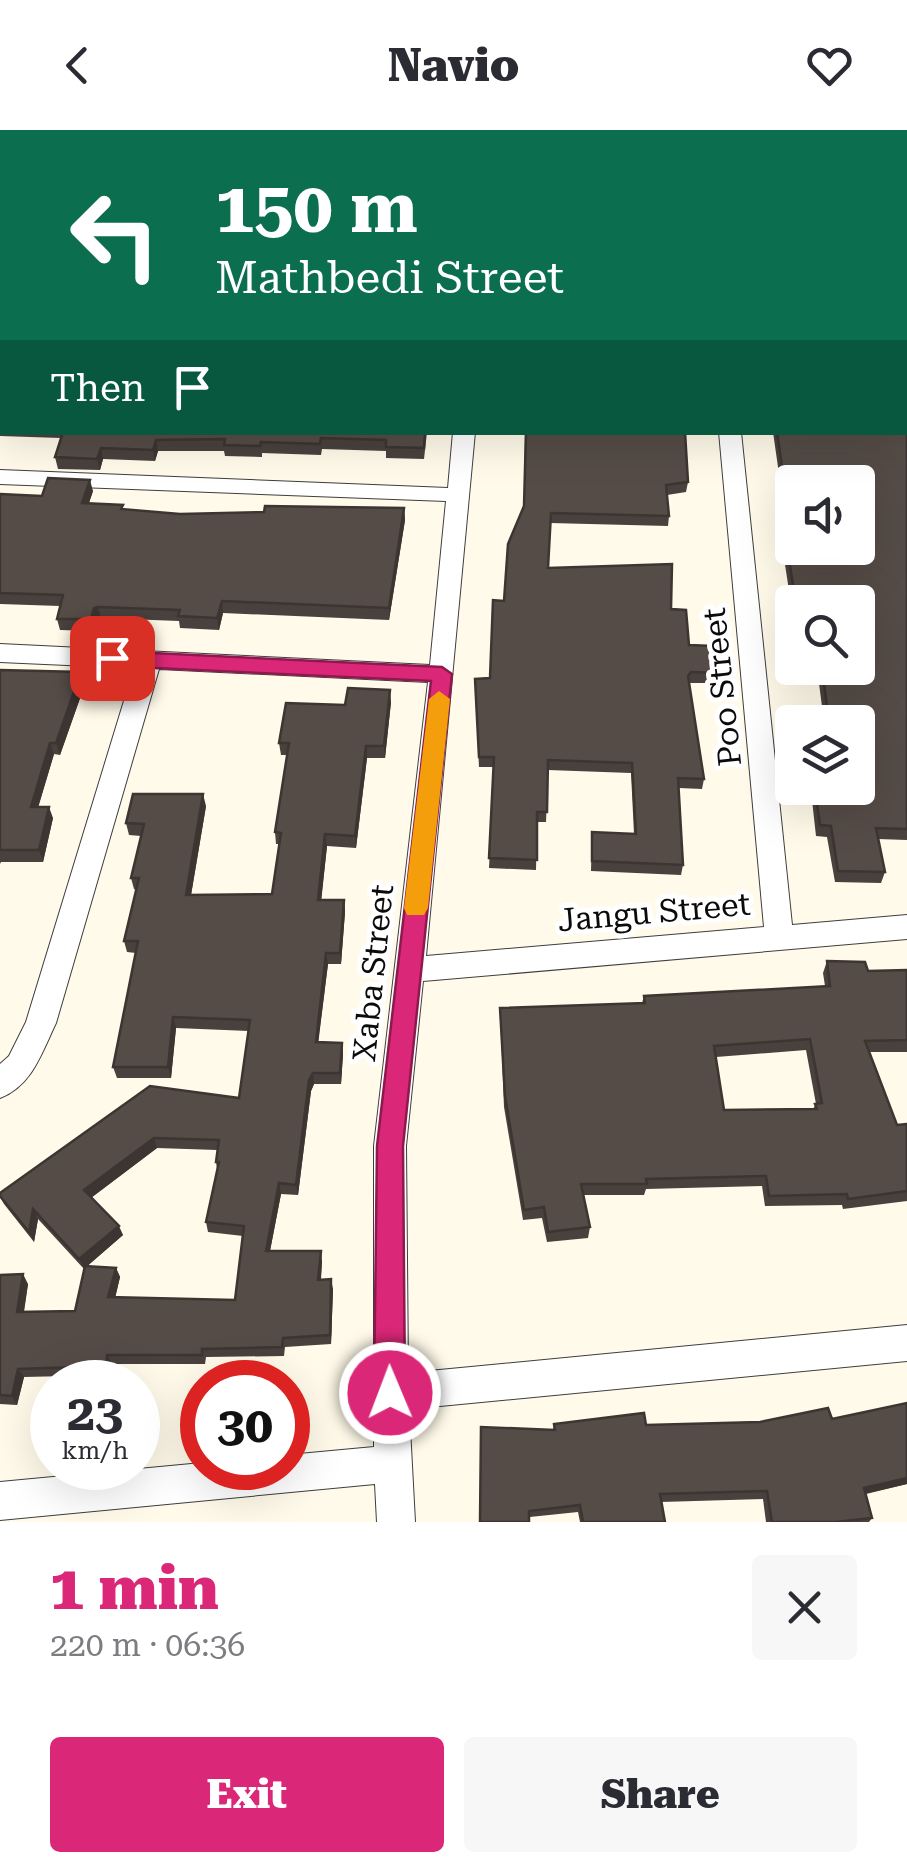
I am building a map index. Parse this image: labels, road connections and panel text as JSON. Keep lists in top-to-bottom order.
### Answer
{
  "streets": {
    "street": ["Poo Street", "Jangu Street", "Xaba Street"]
  },
  "crossings": [
    ["Poo Street", "Jangu Street"],
    ["Jangu Street", "Xaba Street"]
  ],
  "page": {
    "header": "Navio",
    "turn": ["150 m", "Mathbedi Street"],
    "then": "Then",
    "speed": "23 km/h",
    "limit": "30",
    "heading": ["1 min", "220 m · 06:36"],
    "buttons": ["Exit", "Share"]
  }
}
